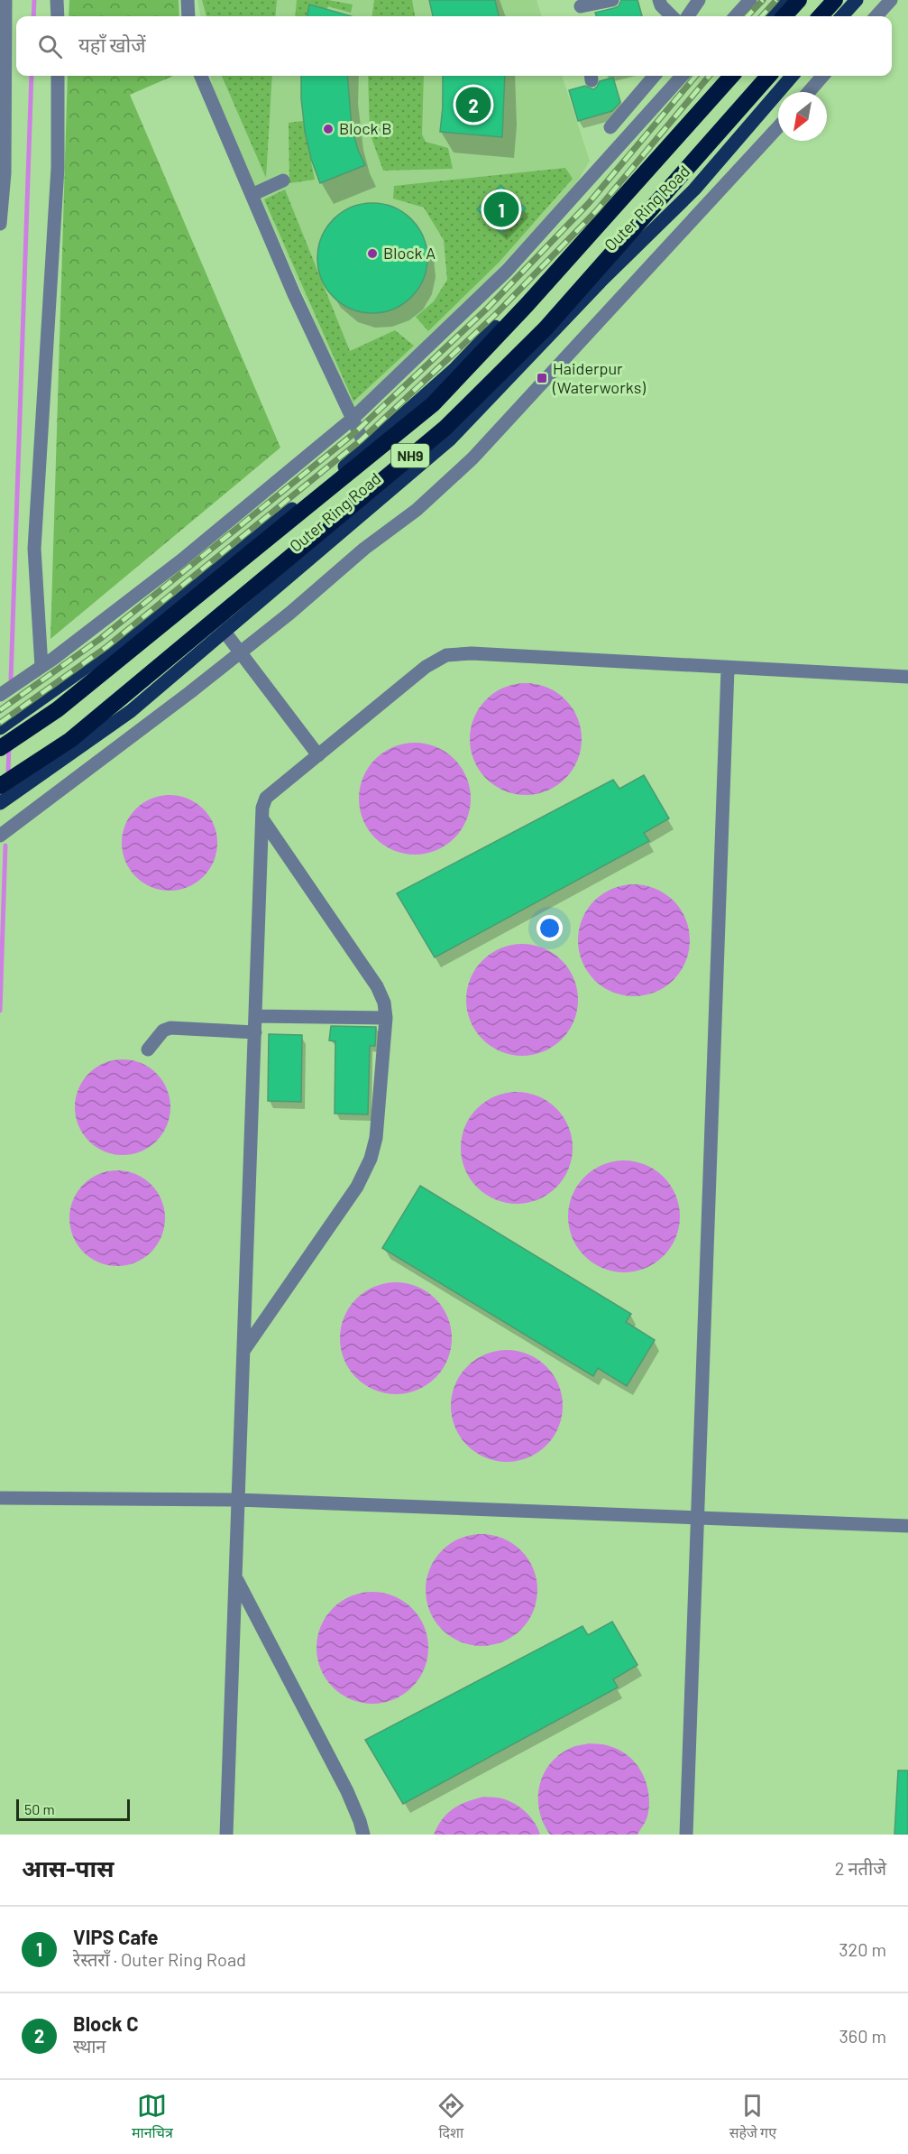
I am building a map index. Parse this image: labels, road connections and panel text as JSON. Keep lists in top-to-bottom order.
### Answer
{
  "streets": {
    "highway": ["Outer Ring Road", "NH9"]
  },
  "places": {
    "other": ["Block B", "Block A"],
    "transit": ["Haiderpur (Waterworks)"]
  },
  "scale_bar": "50 m",
  "north": "bottom left",
  "page": {
    "search": "यहाँ खोजें",
    "pins": ["2", "1"],
    "scale": "50 m",
    "heading": ["आस-पास", "2 नतीजे"],
    "list": [
      {
        "mark": "1",
        "name": "VIPS Cafe",
        "note": "रेस्तराँ · Outer Ring Road",
        "value": "320 m"
      },
      {
        "mark": "2",
        "name": "Block C",
        "note": "स्थान",
        "value": "360 m"
      }
    ],
    "nav": ["मानचित्र", "दिशा", "सहेजे गए"]
  }
}
